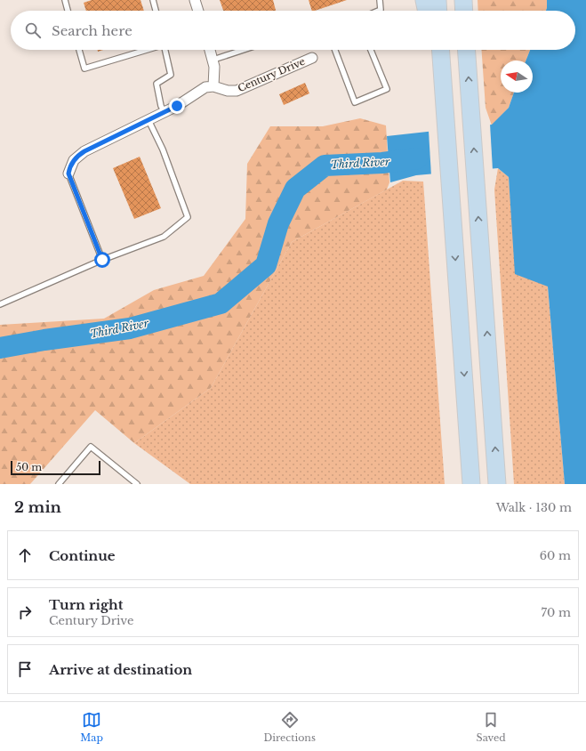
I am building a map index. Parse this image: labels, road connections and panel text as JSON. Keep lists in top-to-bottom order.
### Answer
{
  "streets": {
    "street": ["Century Drive"]
  },
  "water": ["Third River"],
  "scale_bar": "50 m",
  "north": "left",
  "page": {
    "search": "Search here",
    "scale": "50 m",
    "heading": ["2 min", "Walk · 130 m"],
    "list": [
      ["Continue", "60 m"],
      ["Turn right", "Century Drive", "70 m"],
      "Arrive at destination"
    ],
    "nav": ["Map", "Directions", "Saved"]
  }
}
